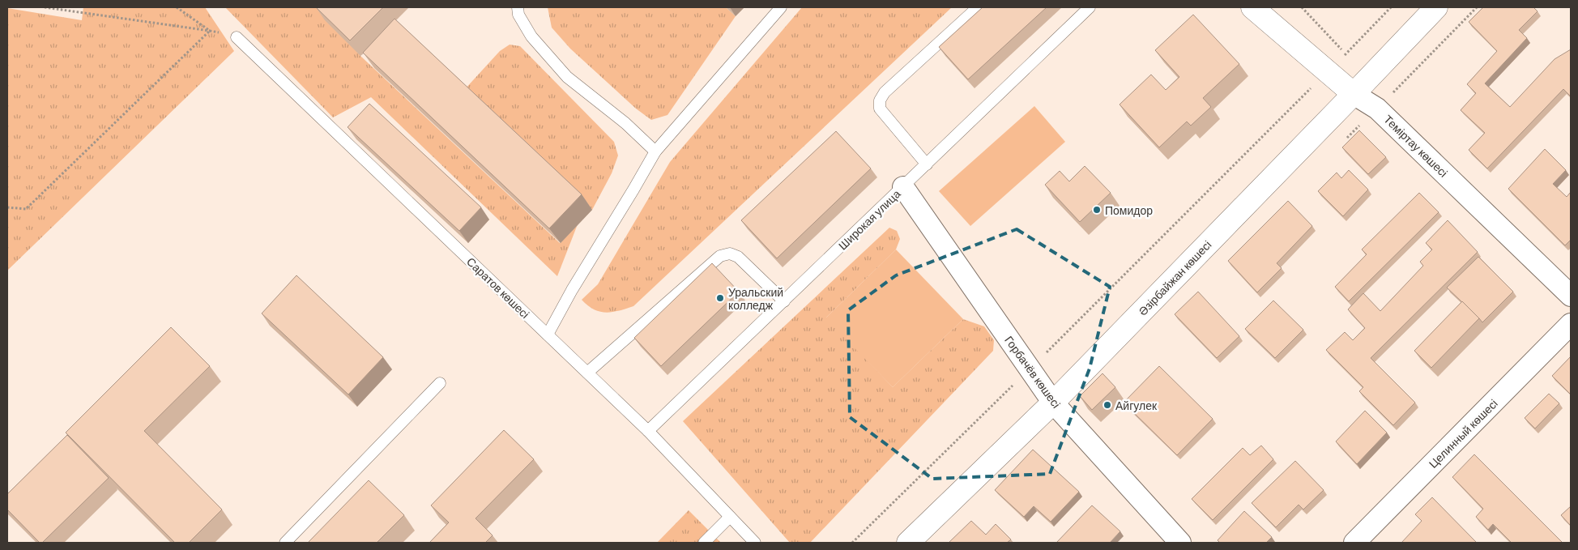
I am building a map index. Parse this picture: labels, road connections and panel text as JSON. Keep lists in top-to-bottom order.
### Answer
{
  "streets": {
    "main road": ["Теміртау көшесі", "Әзірбайжан көшесі"],
    "street": ["Горбачёв көшесі", "Целинный көшесі"],
    "lane": ["Широкая улица", "Саратов көшесі"]
  },
  "crossings": [
    ["Теміртау көшесі", "Әзірбайжан көшесі"],
    ["Широкая улица", "Саратов көшесі"],
    ["Широкая улица", "Горбачёв көшесі"],
    ["Әзірбайжан көшесі", "Горбачёв көшесі"]
  ],
  "places": ["Помидор", "Уральский колледж", "Айгулек"]
}
